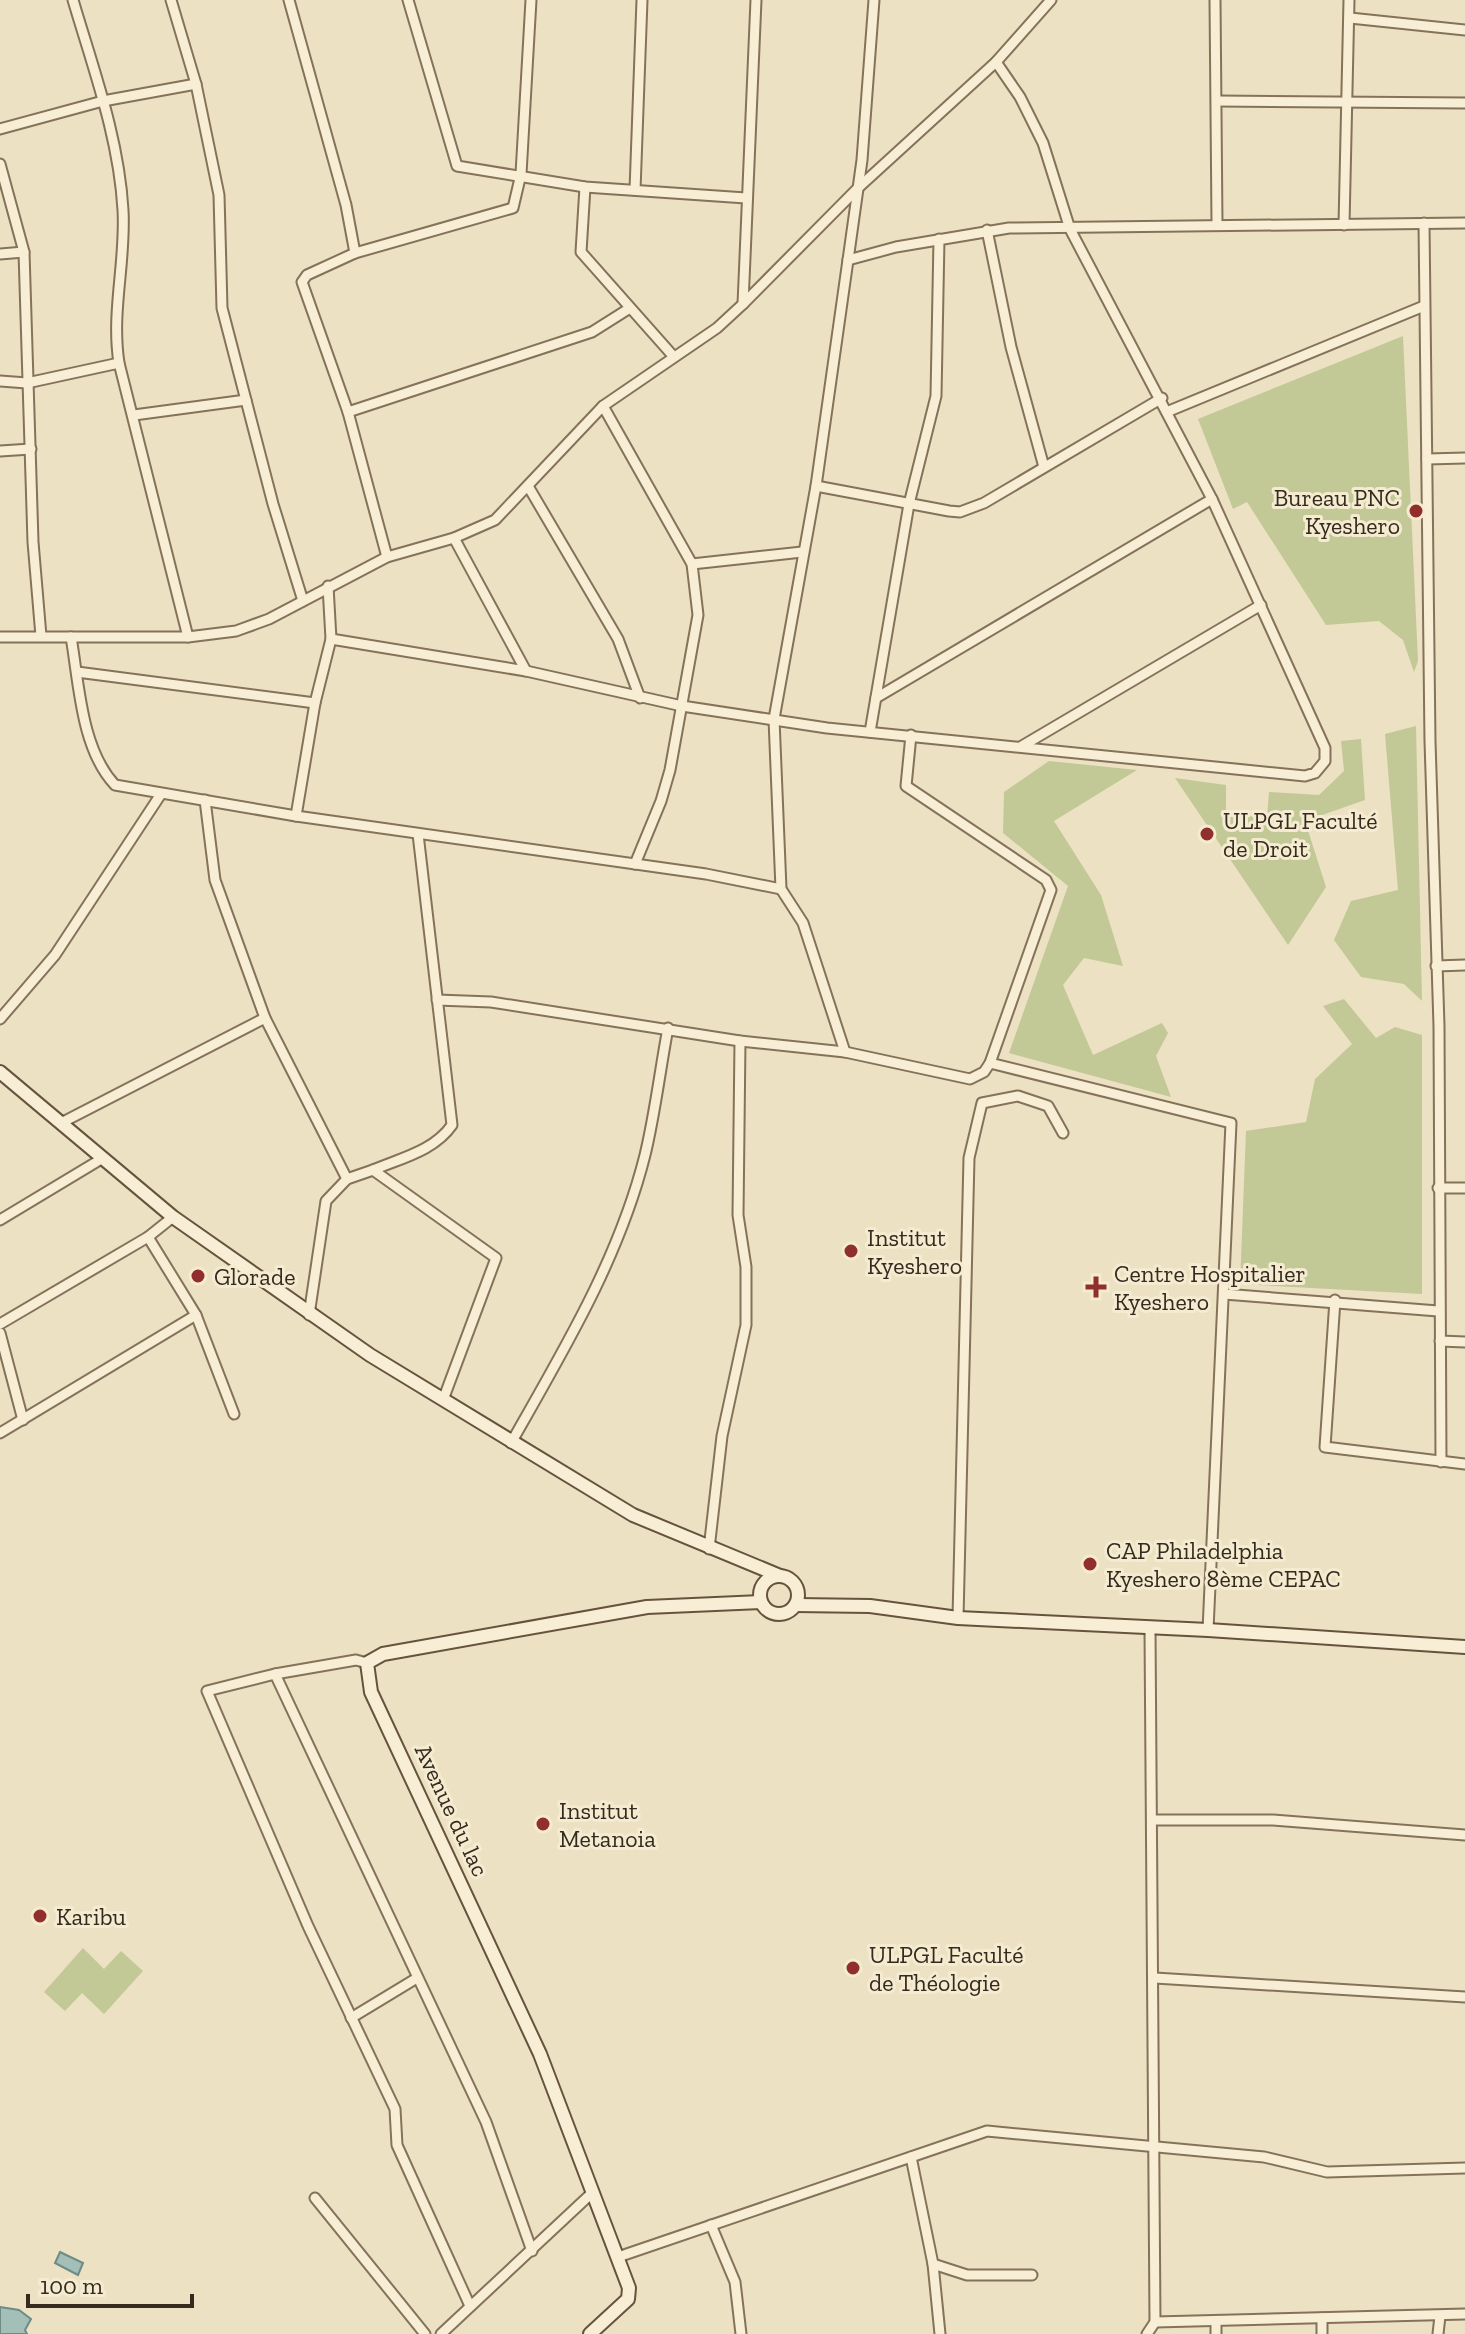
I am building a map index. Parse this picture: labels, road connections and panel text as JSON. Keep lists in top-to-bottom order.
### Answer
{
  "streets": {
    "main road": ["Avenue du lac"]
  },
  "places": {
    "other": [
      "Bureau PNC Kyeshero",
      "ULPGL Faculté de Droit",
      "Institut Kyeshero",
      "Glorade",
      "CAP Philadelphia Kyeshero 8ème CEPAC",
      "Institut Metanoia",
      "Karibu",
      "ULPGL Faculté de Théologie"
    ],
    "health": ["Centre Hospitalier Kyeshero"]
  },
  "scale_bar": "100 m"
}
